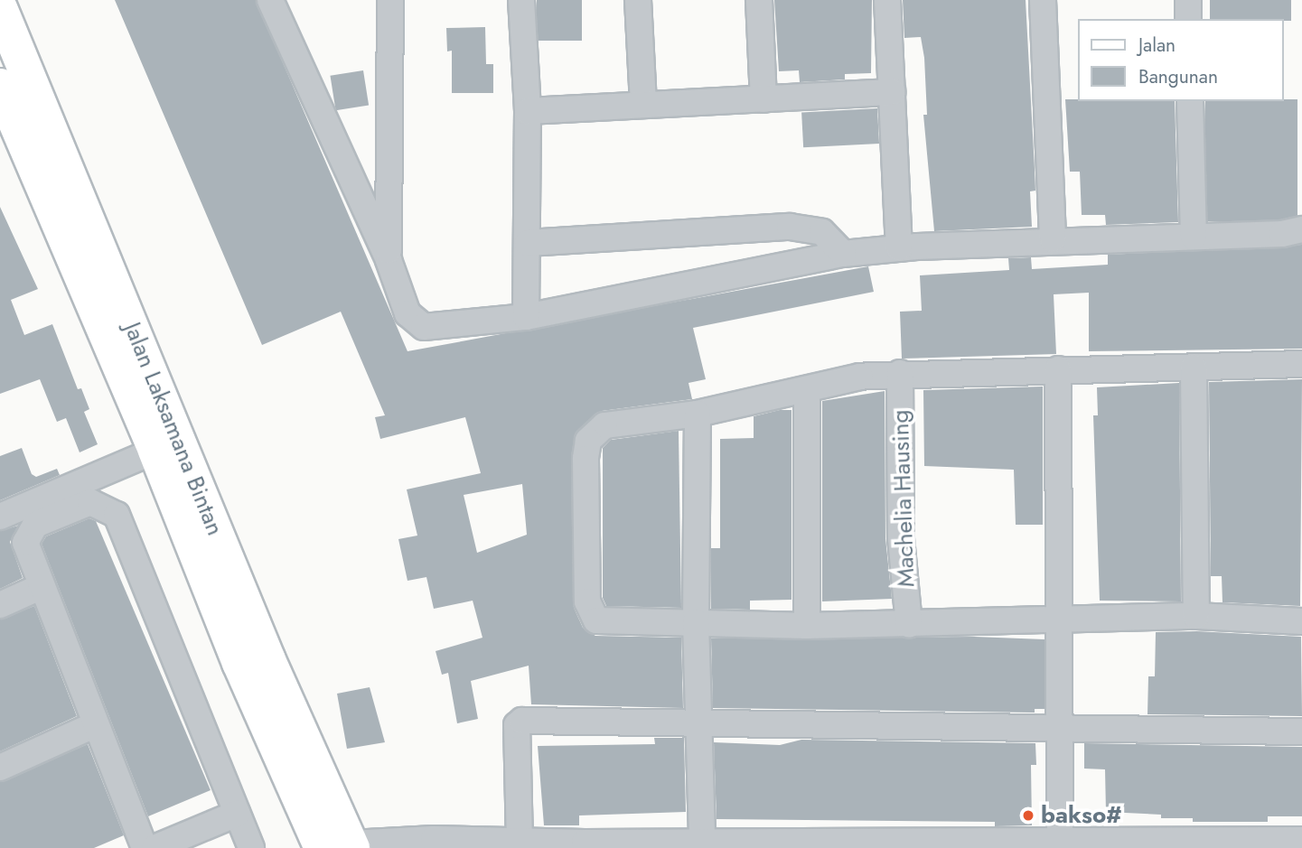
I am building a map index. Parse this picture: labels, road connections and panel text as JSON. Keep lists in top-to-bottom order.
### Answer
{
  "streets": {
    "main road": ["Jalan Laksamana Bintan"],
    "street": ["Machelia Hausing"]
  },
  "places": ["bakso#"],
  "legend": ["Jalan", "Bangunan"]
}
